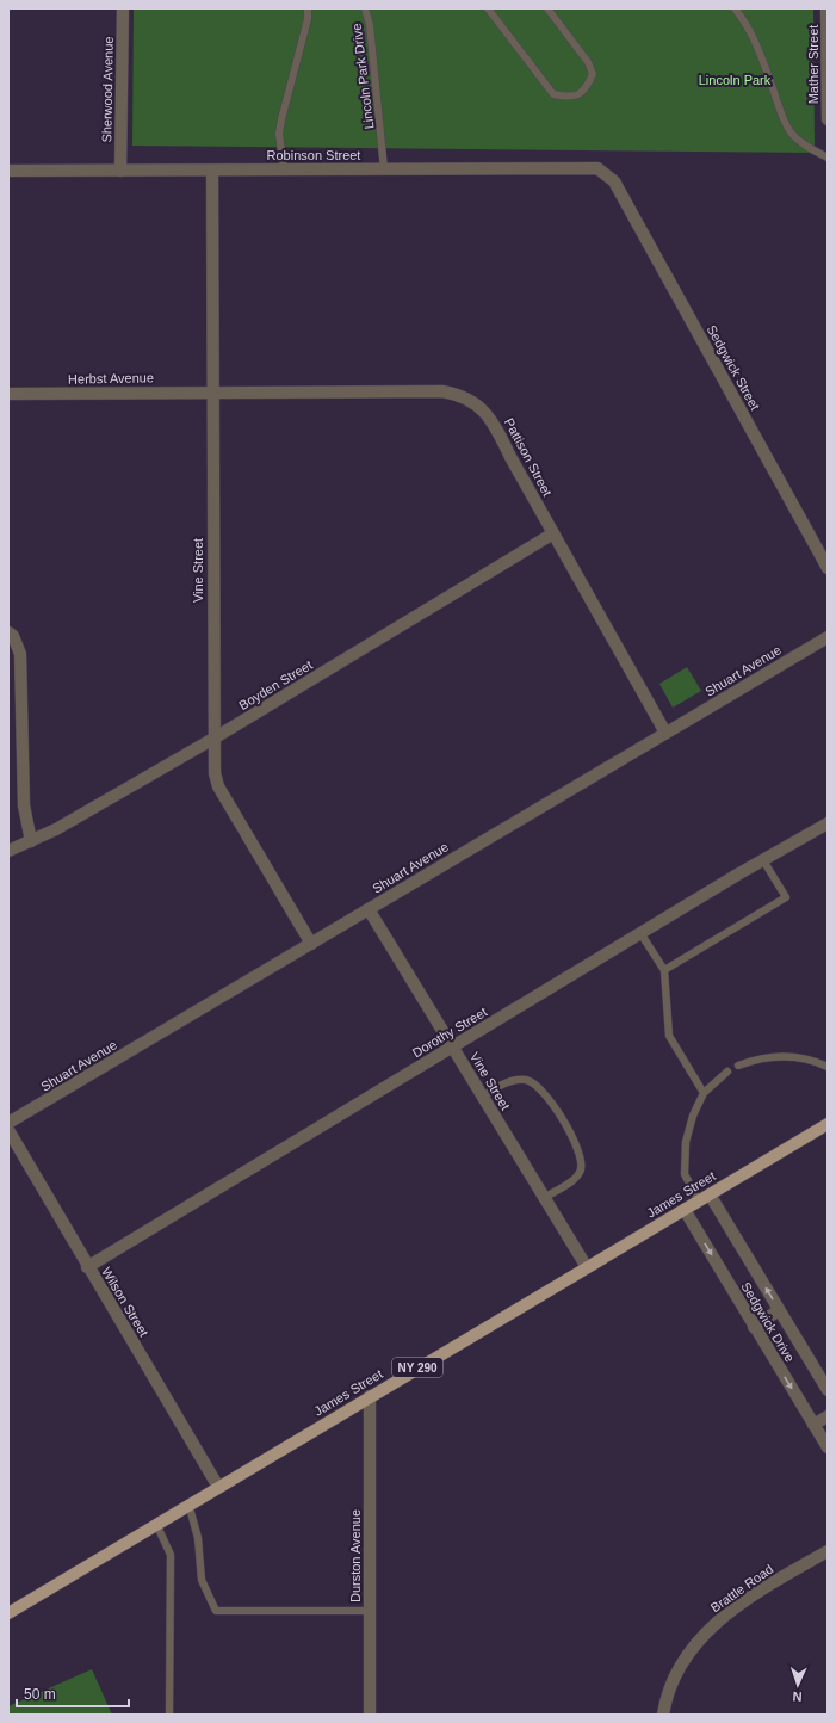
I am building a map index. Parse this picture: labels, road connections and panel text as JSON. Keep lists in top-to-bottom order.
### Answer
{
  "streets": {
    "main road": ["James Street", "NY 290"],
    "street": [
      "Mather Street",
      "Sherwood Avenue",
      "Robinson Street",
      "Sedgwick Street",
      "Herbst Avenue",
      "Pattison Street",
      "Vine Street",
      "Shuart Avenue",
      "Boyden Street",
      "Dorothy Street",
      "Wilson Street",
      "Sedgwick Drive",
      "Durston Avenue",
      "Brattle Road"
    ],
    "lane": ["Lincoln Park Drive"]
  },
  "crossings": [
    ["Lincoln Park Drive", "Robinson Street"],
    ["Sherwood Avenue", "Robinson Street"],
    ["Robinson Street", "Sedgwick Street"],
    ["Robinson Street", "Vine Street"],
    ["Herbst Avenue", "Pattison Street"],
    ["Herbst Avenue", "Vine Street"],
    ["Pattison Street", "Vine Street"],
    ["Pattison Street", "Shuart Avenue"],
    ["Pattison Street", "Boyden Street"],
    ["Vine Street", "Shuart Avenue"],
    ["Vine Street", "Boyden Street"],
    ["Vine Street", "Dorothy Street"],
    ["Vine Street", "James Street"],
    ["Dorothy Street", "Wilson Street"],
    ["James Street", "Wilson Street"],
    ["James Street", "Sedgwick Drive"],
    ["James Street", "Durston Avenue"]
  ],
  "parks": ["Lincoln Park"],
  "scale_bar": "50 m",
  "north": "bottom"
}
